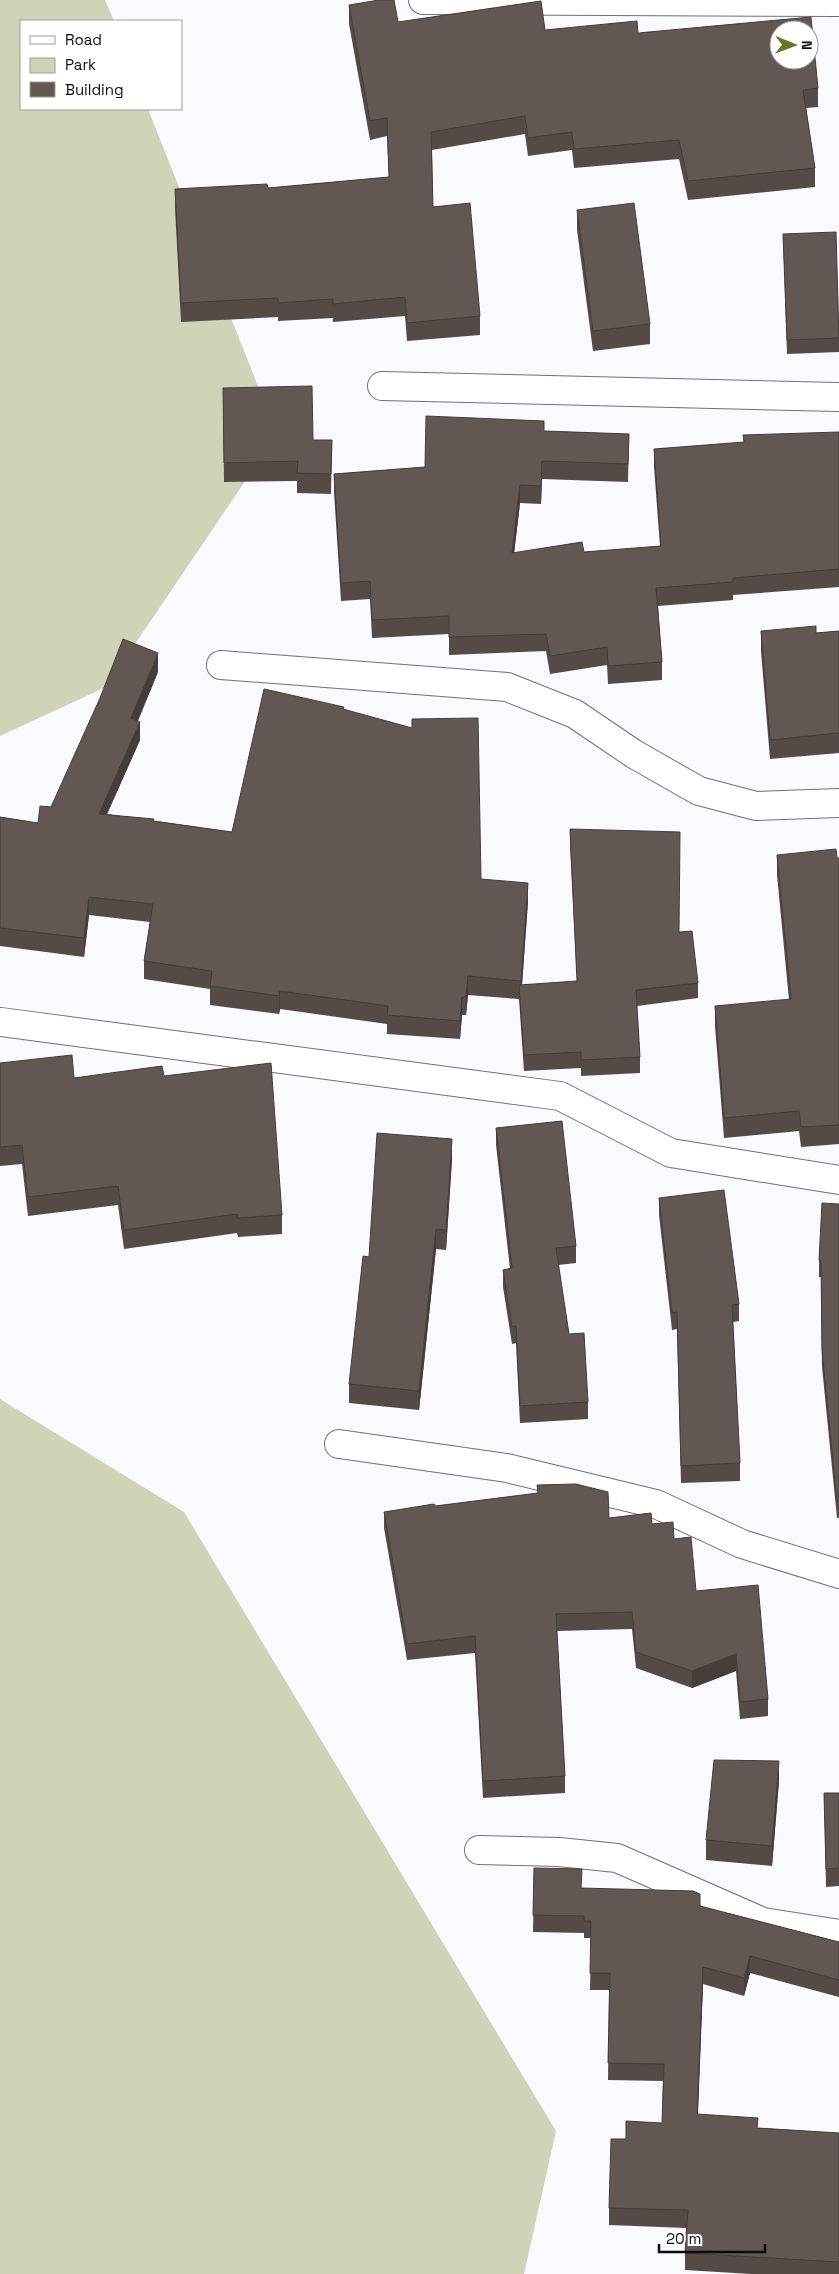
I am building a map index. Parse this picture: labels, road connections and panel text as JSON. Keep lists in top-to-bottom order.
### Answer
{
  "legend": ["Road", "Park", "Building"],
  "scale_bar": "20 m",
  "north": "right"
}
